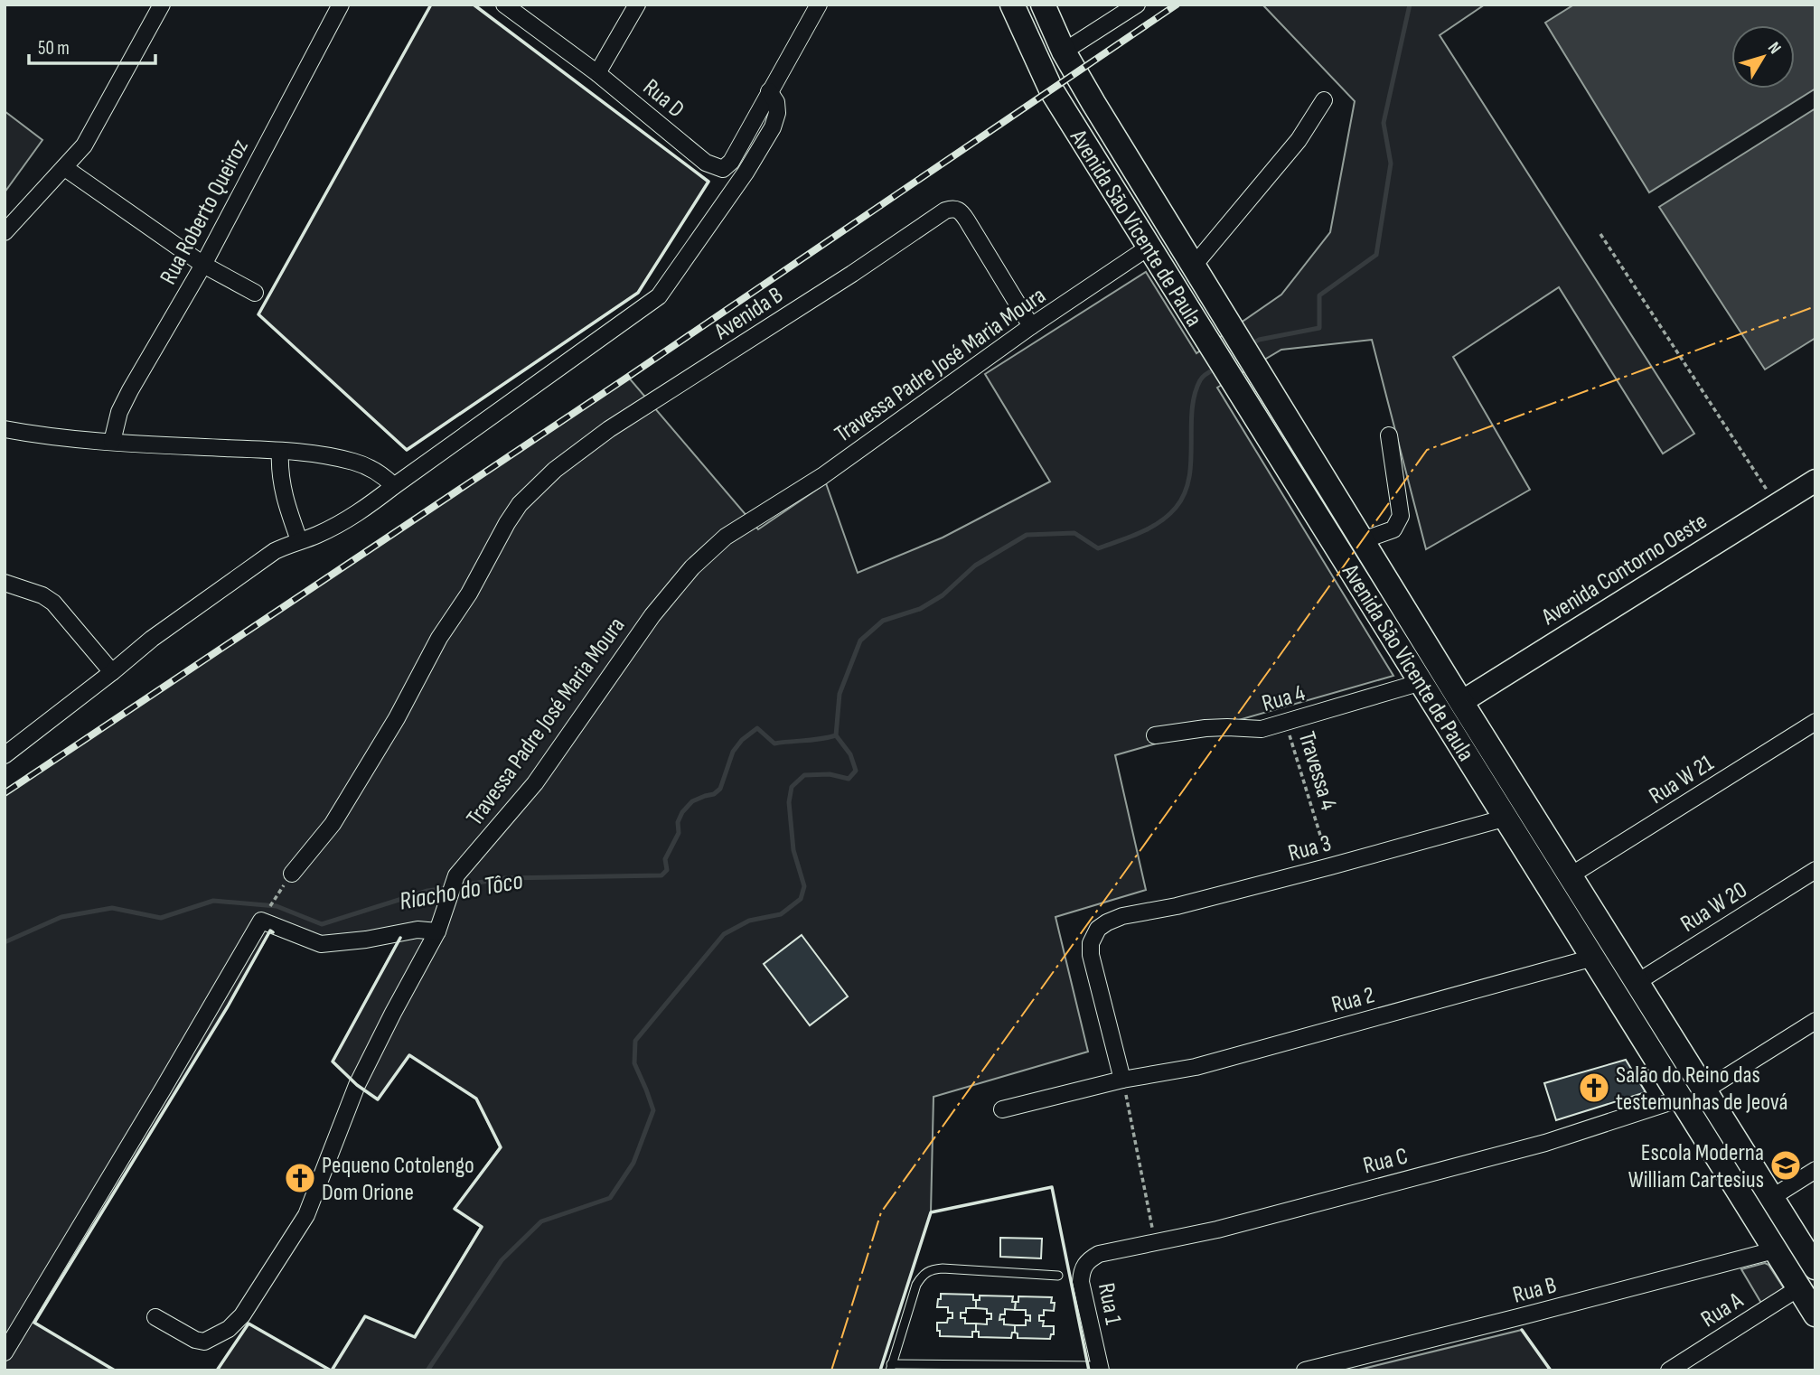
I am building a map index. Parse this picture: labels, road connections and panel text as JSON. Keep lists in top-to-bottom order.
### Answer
{
  "streets": {
    "main road": ["Avenida São Vicente de Paula"],
    "street": [
      "Rua D",
      "Rua Roberto Queiroz",
      "Avenida B",
      "Travessa Padre José Maria Moura",
      "Avenida Contorno Oeste",
      "Rua 4",
      "Rua W 21",
      "Rua 3",
      "Rua W 20",
      "Rua 2",
      "Rua C",
      "Rua B",
      "Rua 1",
      "Rua A"
    ],
    "path": ["Travessa 4"]
  },
  "crossings": [
    ["Avenida São Vicente de Paula", "Travessa Padre José Maria Moura"],
    ["Avenida São Vicente de Paula", "Avenida Contorno Oeste"],
    ["Avenida São Vicente de Paula", "Rua 4"],
    ["Avenida São Vicente de Paula", "Rua W 21"],
    ["Avenida São Vicente de Paula", "Rua 3"],
    ["Avenida São Vicente de Paula", "Rua W 20"],
    ["Avenida São Vicente de Paula", "Rua 2"],
    ["Avenida São Vicente de Paula", "Rua C"],
    ["Avenida São Vicente de Paula", "Rua B"],
    ["Avenida São Vicente de Paula", "Rua A"],
    ["Avenida B", "Travessa Padre José Maria Moura"],
    ["Rua 4", "Travessa 4"],
    ["Travessa 4", "Rua 3"],
    ["Rua 3", "Rua 2"],
    ["Rua C", "Rua 1"]
  ],
  "water": ["Riacho do Tôco"],
  "places": {
    "church": ["Salão do Reino das testemunhas de Jeová", "Pequeno Cotolengo Dom Orione"],
    "school or university": ["Escola Moderna William Cartesius"]
  },
  "scale_bar": "50 m",
  "north": "top right"
}
